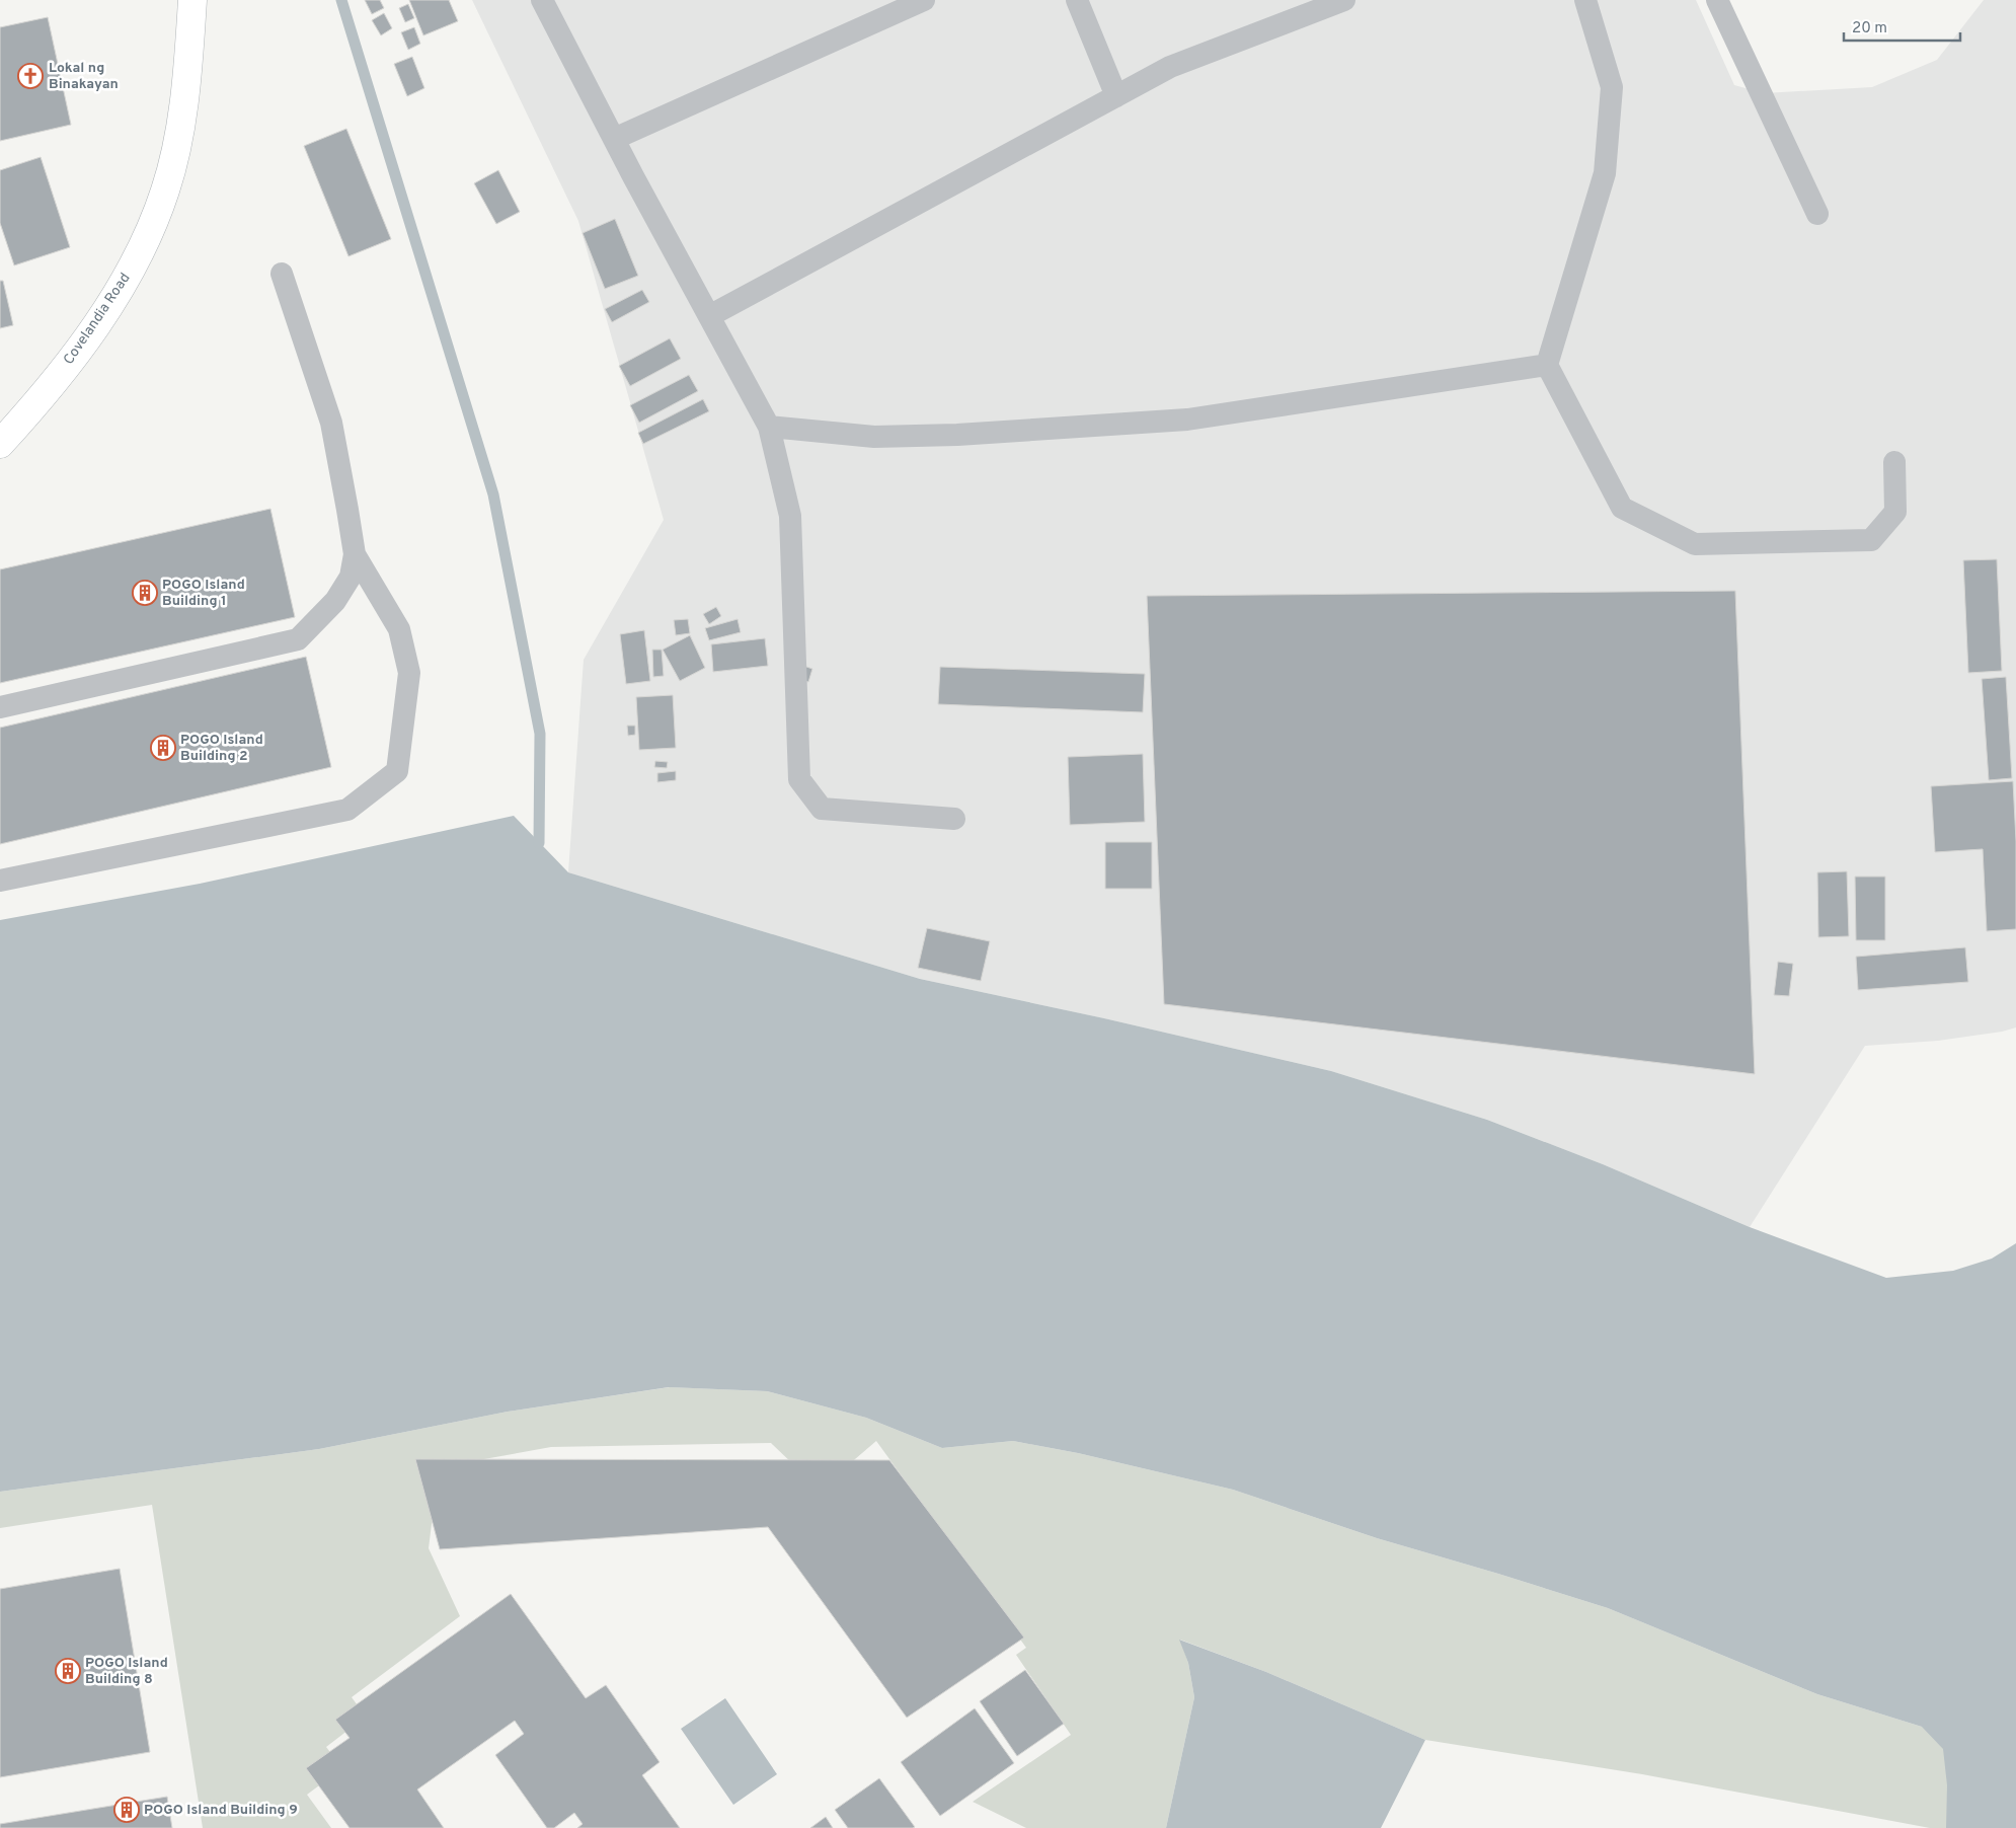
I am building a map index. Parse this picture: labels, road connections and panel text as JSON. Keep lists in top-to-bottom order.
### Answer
{
  "streets": {
    "main road": ["Covelandia Road"]
  },
  "places": {
    "church": ["Lokal ng Binakayan"],
    "building": [
      "POGO Island Building 1",
      "POGO Island Building 2",
      "POGO Island Building 8",
      "POGO Island Building 9"
    ]
  },
  "scale_bar": "20 m"
}
